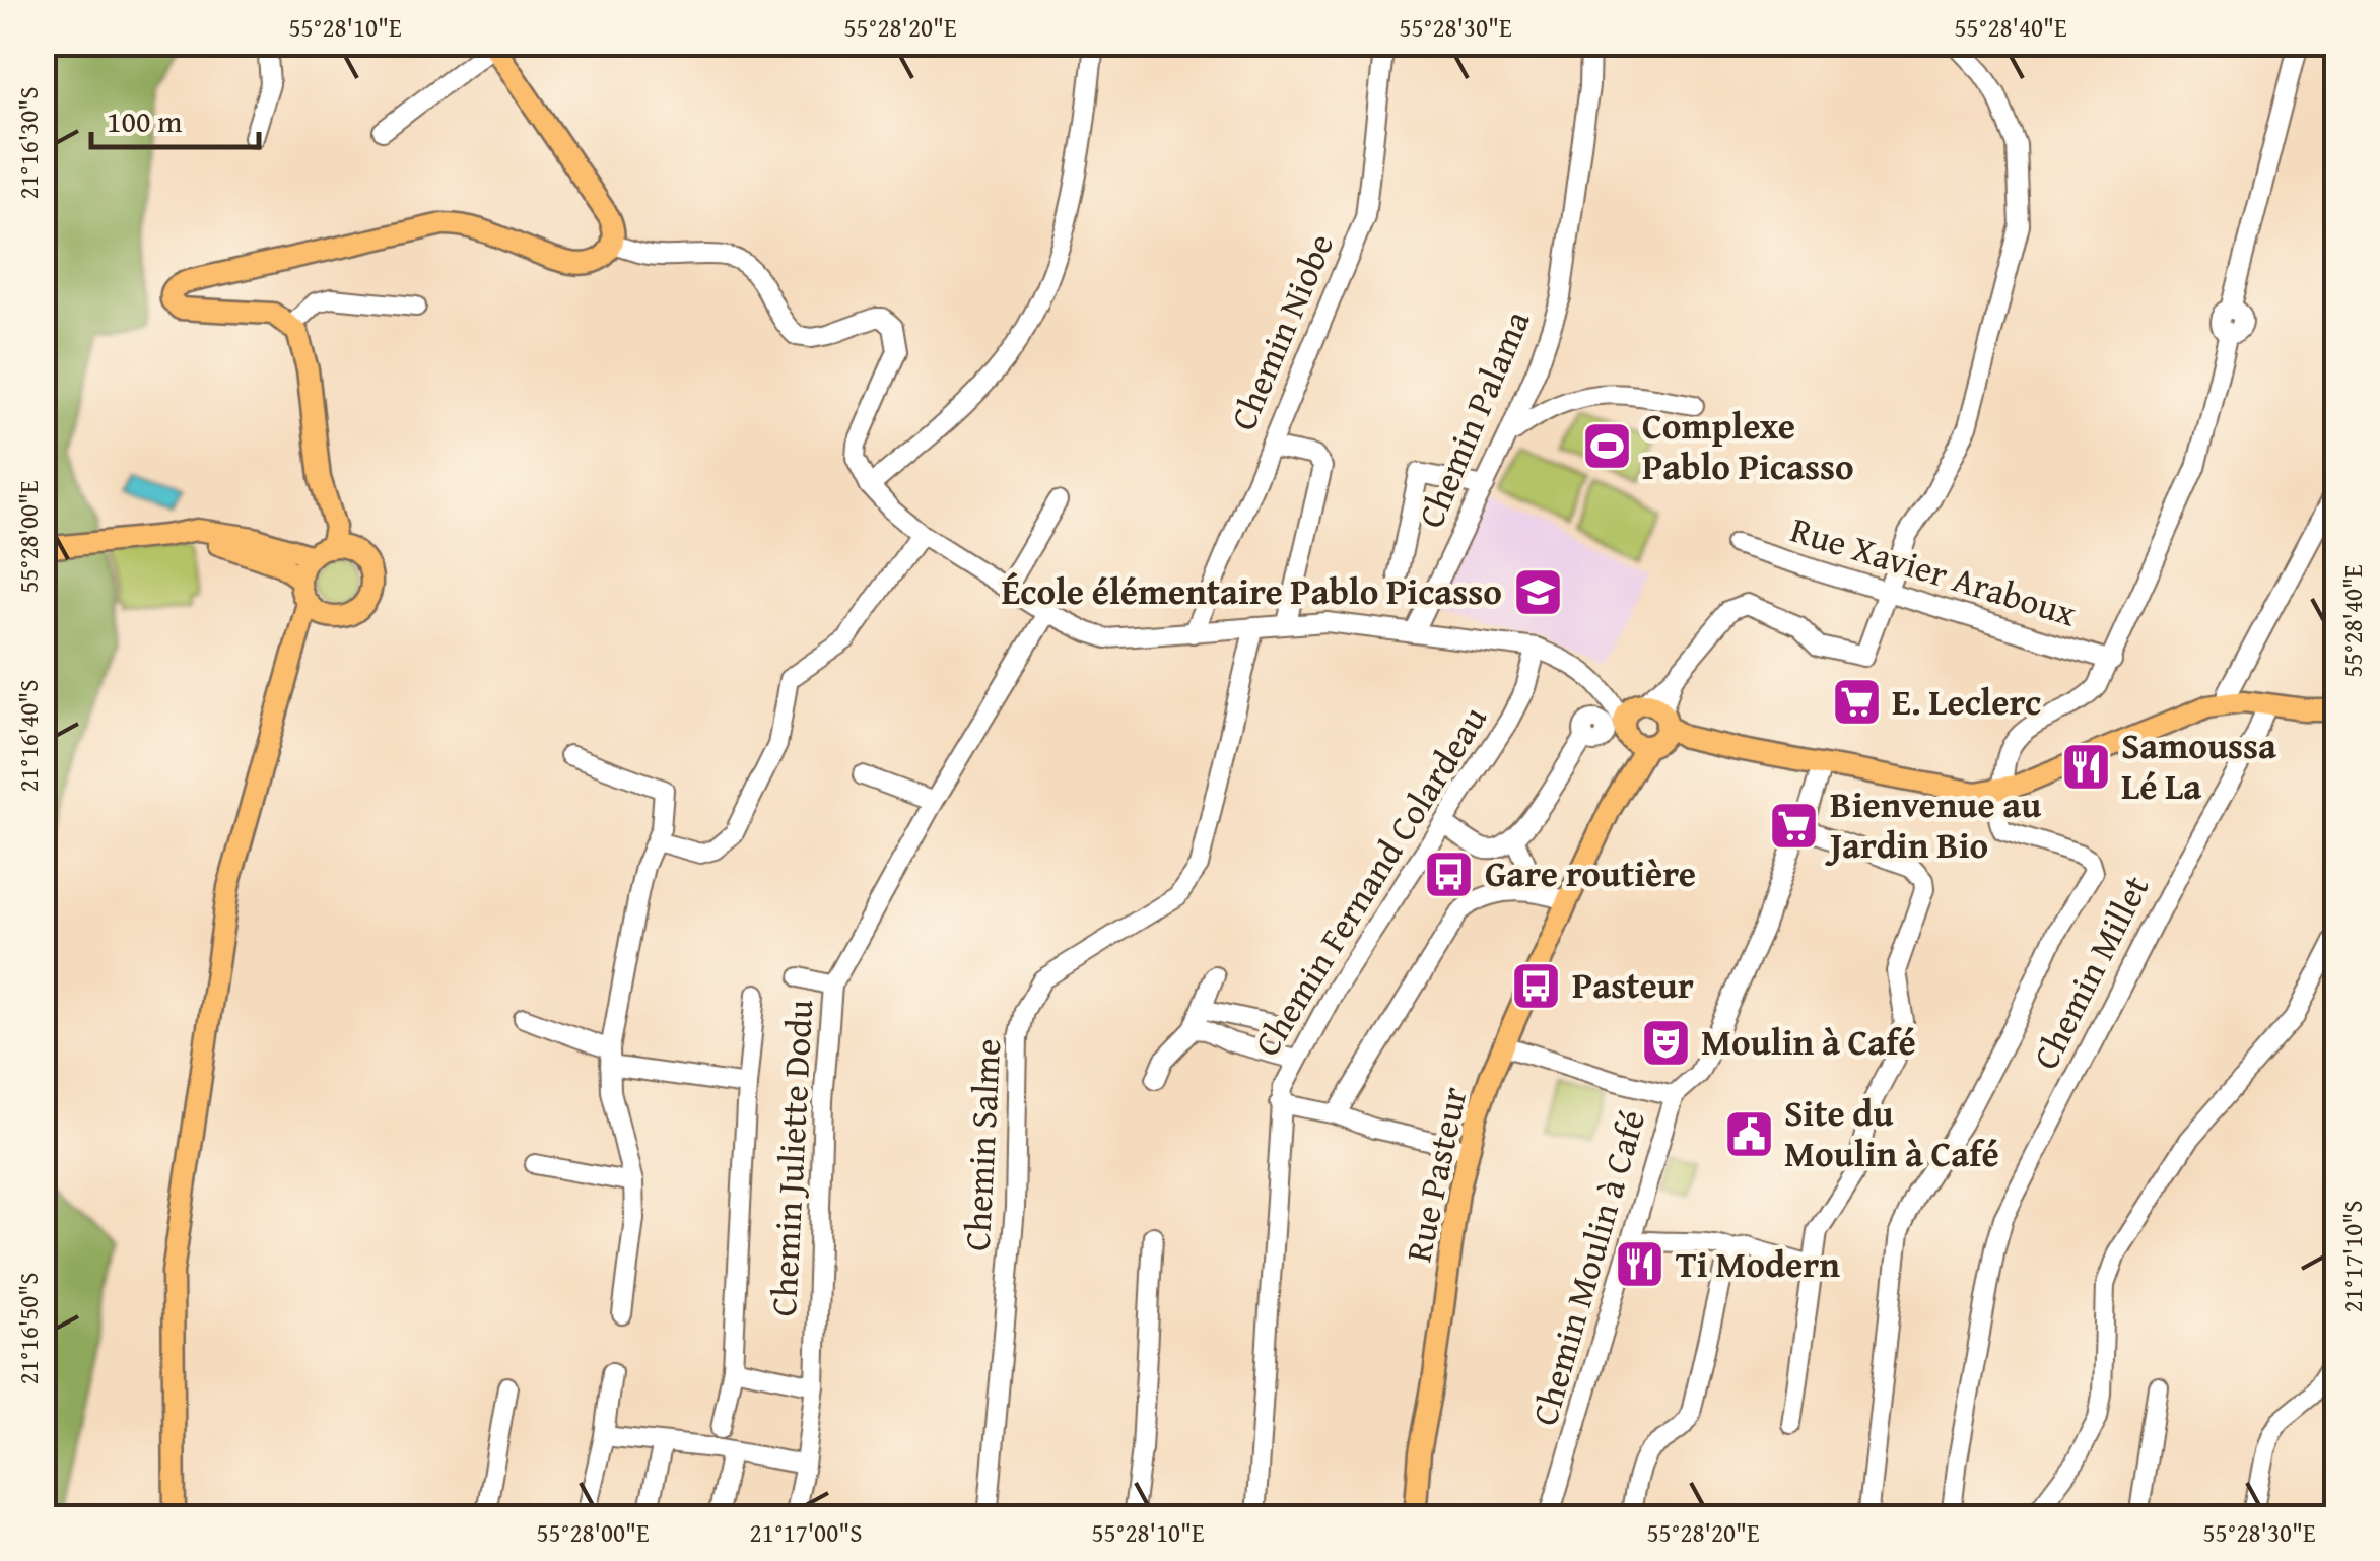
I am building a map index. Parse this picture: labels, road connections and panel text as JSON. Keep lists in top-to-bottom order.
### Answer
{
  "streets": {
    "main road": ["Rue Pasteur"],
    "street": [
      "Chemin Niobe",
      "Chemin Palama",
      "Rue Xavier Araboux",
      "Chemin Fernand Colardeau",
      "Chemin Millet",
      "Chemin Salme",
      "Chemin Juliette Dodu",
      "Chemin Moulin à Café"
    ]
  },
  "places": {
    "sports": ["Complexe Pablo Picasso"],
    "school or university": ["École élémentaire Pablo Picasso"],
    "supermarket": ["E. Leclerc", "Bienvenue au Jardin Bio"],
    "restaurant": ["Samoussa Lé La", "Ti Modern"],
    "bus stop": ["Gare routière", "Pasteur"],
    "theatre": ["Moulin à Café"],
    "public building": ["Site du Moulin à Café"]
  },
  "scale_bar": "100 m",
  "coordinates": [
    "55°28'10\"E",
    "55°28'20\"E",
    "55°28'30\"E",
    "55°28'40\"E",
    "21°16'30\"S",
    "55°28'00\"E",
    "21°16'40\"S",
    "21°17'10\"S",
    "21°16'50\"S",
    "21°17'00\"S"
  ]
}
